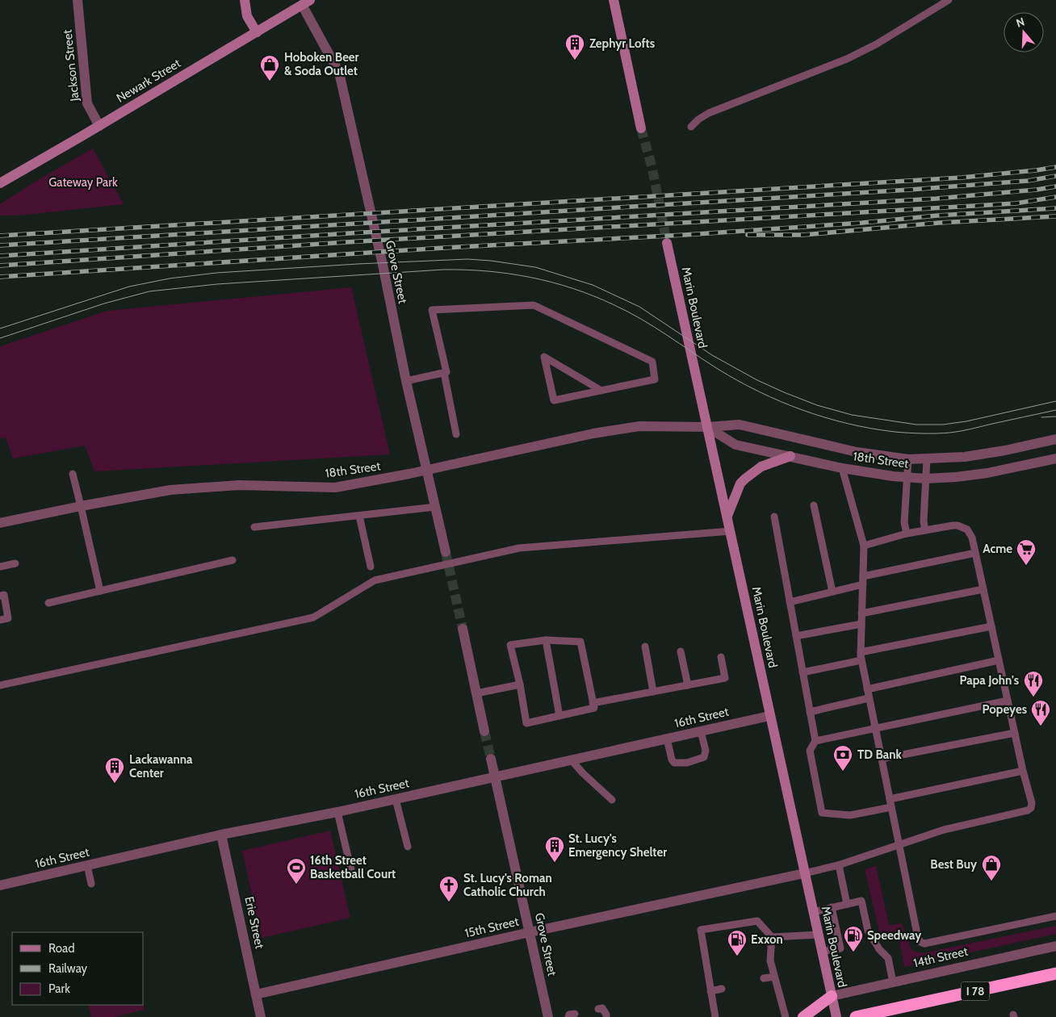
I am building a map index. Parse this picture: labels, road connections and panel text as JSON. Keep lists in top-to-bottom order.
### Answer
{
  "streets": {
    "highway": ["I 78"],
    "main road": ["Newark Street", "Marin Boulevard"],
    "street": [
      "Jackson Street",
      "Grove Street",
      "18th Street",
      "16th Street",
      "Erie Street",
      "15th Street",
      "14th Street"
    ]
  },
  "crossings": [
    ["Jackson Street", "Newark Street"],
    ["Newark Street", "Grove Street"],
    ["Grove Street", "18th Street"],
    ["Grove Street", "16th Street"],
    ["Grove Street", "15th Street"],
    ["Marin Boulevard", "18th Street"],
    ["Marin Boulevard", "16th Street"],
    ["Marin Boulevard", "15th Street"],
    ["Marin Boulevard", "14th Street"],
    ["16th Street", "Erie Street"],
    ["Erie Street", "15th Street"]
  ],
  "parks": ["Gateway Park"],
  "places": {
    "building": ["Zephyr Lofts", "Lackawanna Center", "St. Lucy's Emergency Shelter"],
    "shop": ["Hoboken Beer & Soda Outlet", "Best Buy"],
    "supermarket": ["Acme"],
    "restaurant": ["Papa John's", "Popeyes"],
    "bank": ["TD Bank"],
    "sports": ["16th Street Basketball Court"],
    "church": ["St. Lucy's Roman Catholic Church"],
    "fuel station": ["Speedway", "Exxon"]
  },
  "legend": ["Road", "Railway", "Park"],
  "north": "top"
}
